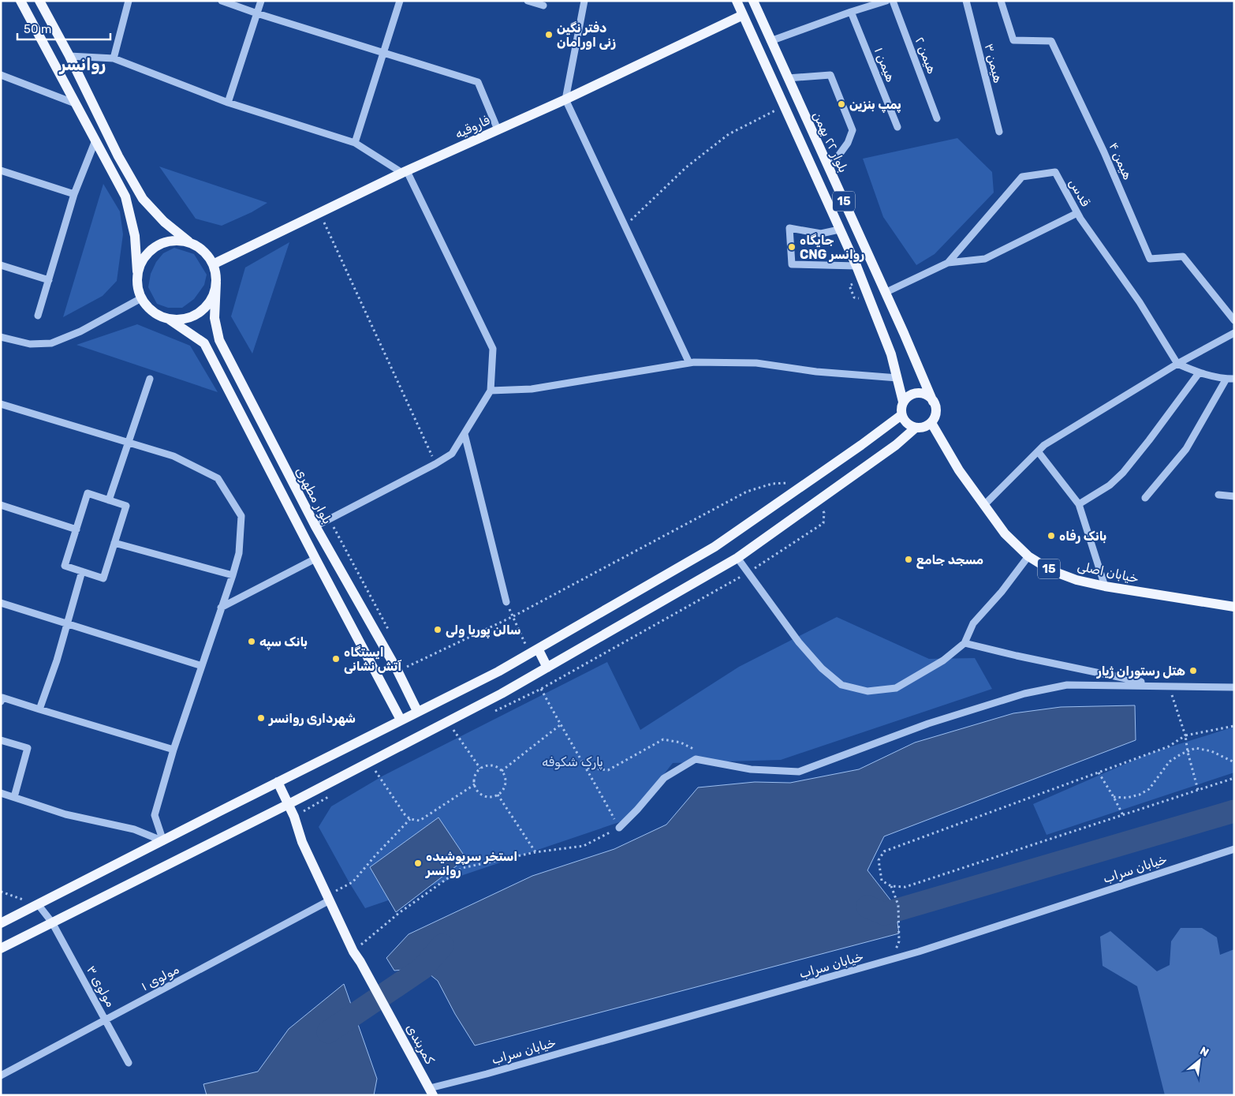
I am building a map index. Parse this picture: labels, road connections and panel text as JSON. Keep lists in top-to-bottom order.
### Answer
{
  "streets": {
    "main road": [
      "فاروقیه",
      "بلوار ۲۲ بهمن",
      "15",
      "بلوار مطهری",
      "خیابان اصلی",
      "کمربندی"
    ],
    "street": [
      "هیمن ۲",
      "هیمن ۳",
      "هیمن ۱",
      "هیمن ۴",
      "قدس",
      "خیابان سراب",
      "مولوی ۱",
      "مولوی ۳"
    ]
  },
  "crossings": [
    ["فاروقیه", "15"],
    ["فاروقیه", "بلوار مطهری"],
    ["بلوار ۲۲ بهمن", "قدس"],
    ["بلوار ۲۲ بهمن", "15"],
    ["بلوار ۲۲ بهمن", "خیابان اصلی"],
    ["15", "خیابان اصلی"],
    ["خیابان سراب", "کمربندی"],
    ["مولوی ۱", "مولوی ۳"],
    ["مولوی ۱", "کمربندی"]
  ],
  "districts": ["روانسر"],
  "parks": ["پارک شکوفه"],
  "places": [
    "دفتر نگین زنی اورامان",
    "پمپ بنزین",
    "جایگاه CNG روانسر",
    "بانک رفاه",
    "مسجد جامع",
    "سالن پوریا ولی",
    "بانک سپه",
    "ایستگاه آتش نشانی",
    "هتل رستوران ژیار",
    "شهرداری روانسر",
    "استخر سرپوشیده روانسر"
  ],
  "scale_bar": "50 m",
  "north": "top right"
}
